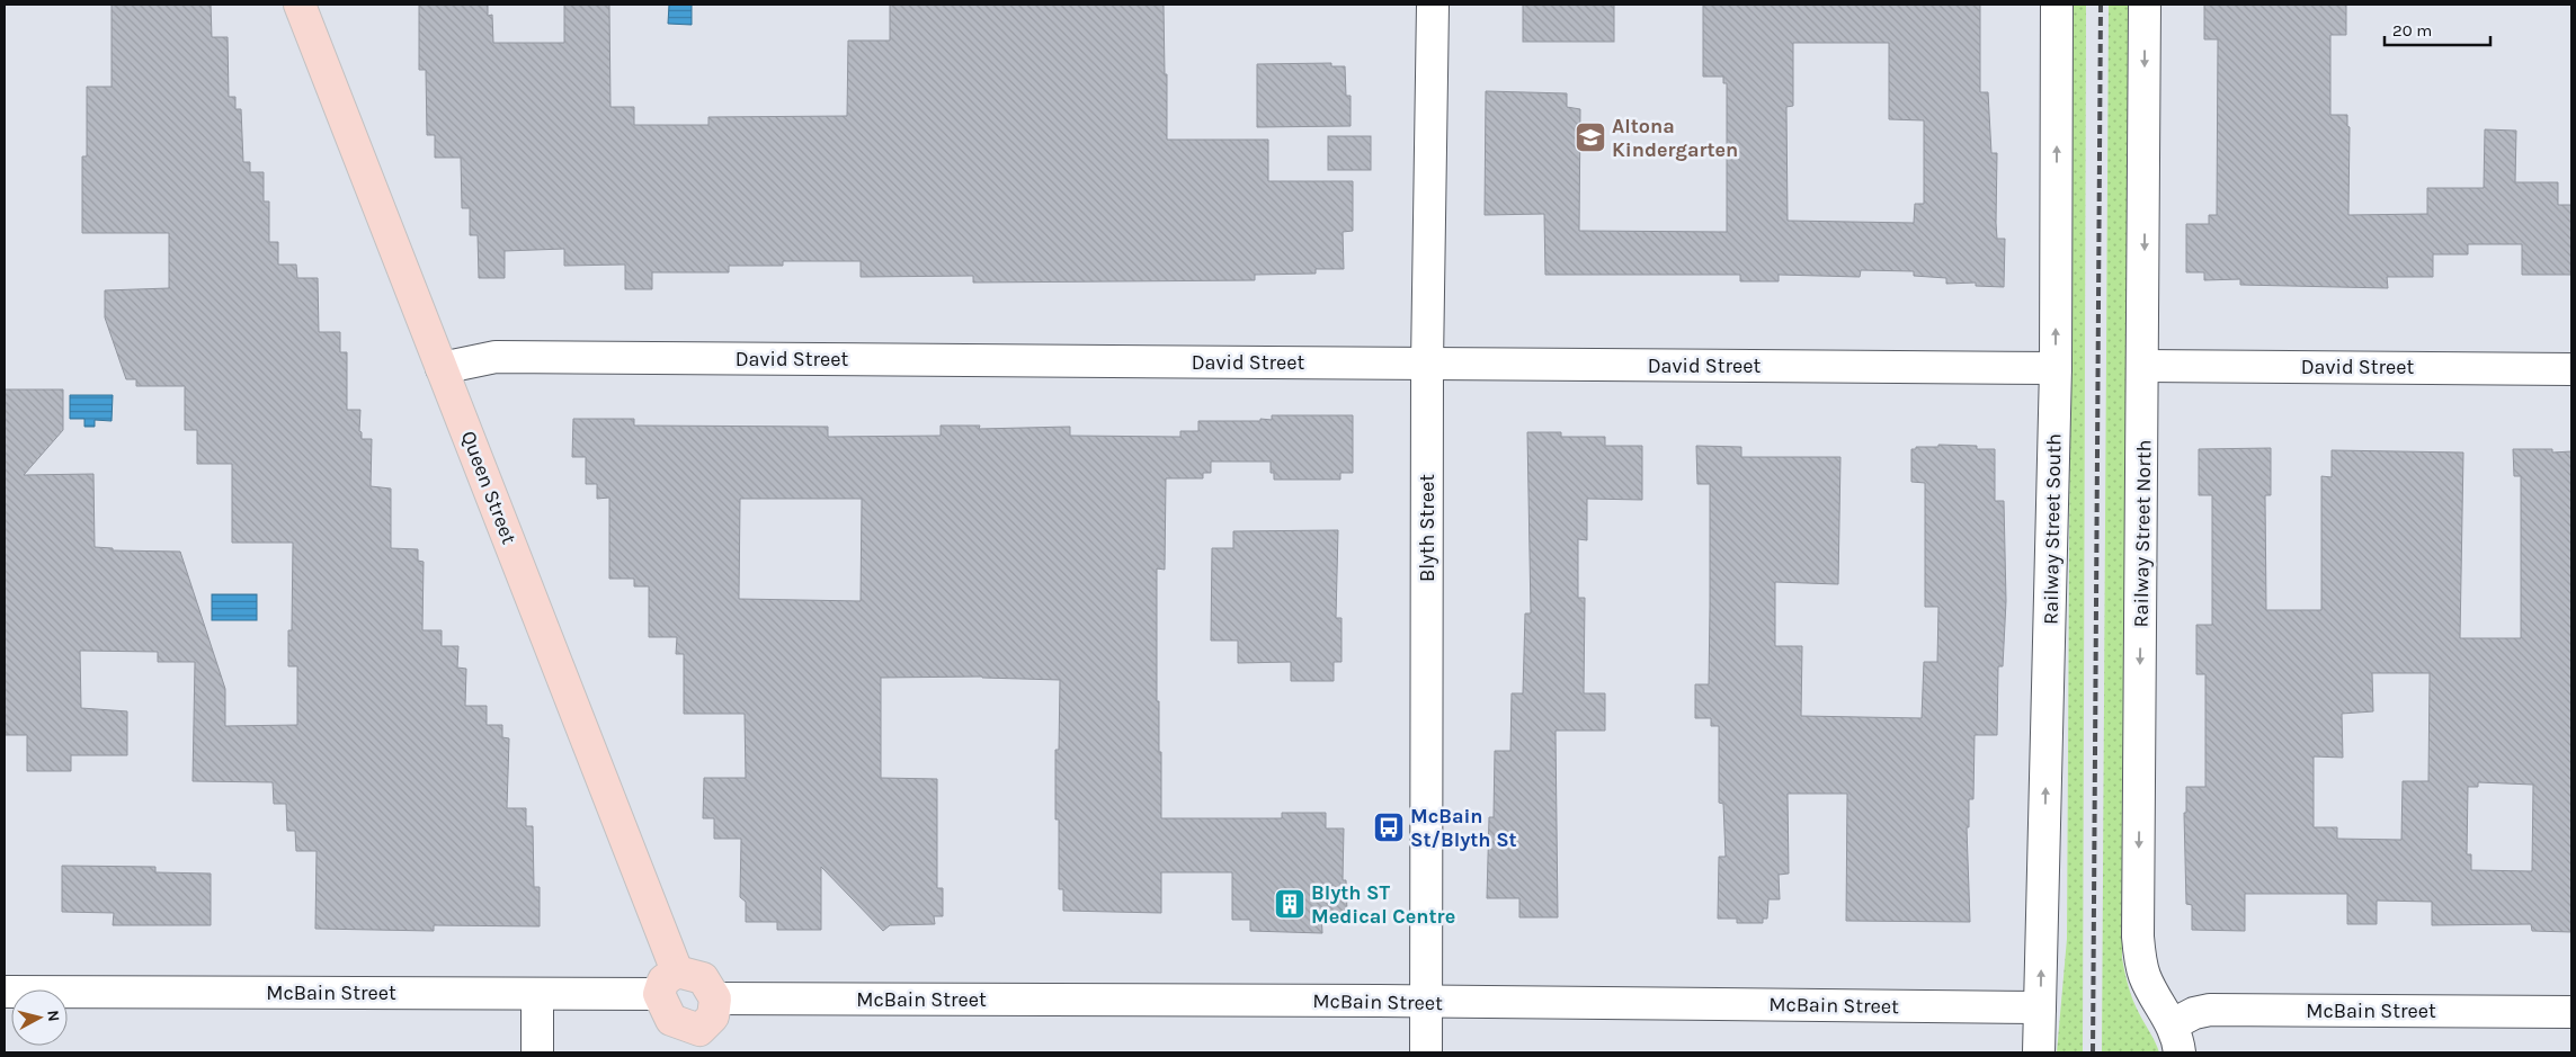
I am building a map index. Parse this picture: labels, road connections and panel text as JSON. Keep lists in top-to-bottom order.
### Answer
{
  "streets": {
    "main road": ["Queen Street"],
    "street": [
      "David Street",
      "Blyth Street",
      "Railway Street South",
      "Railway Street North",
      "McBain Street"
    ]
  },
  "crossings": [
    ["David Street", "Queen Street"],
    ["David Street", "Blyth Street"],
    ["David Street", "Railway Street South"],
    ["David Street", "Railway Street North"],
    ["Queen Street", "McBain Street"],
    ["Blyth Street", "McBain Street"],
    ["Railway Street South", "McBain Street"],
    ["Railway Street North", "McBain Street"]
  ],
  "one_way": ["Railway Street South", "Railway Street North"],
  "places": {
    "school or university": ["Altona Kindergarten"],
    "bus stop": ["McBain St/Blyth St"],
    "building": ["Blyth ST Medical Centre"]
  },
  "scale_bar": "20 m",
  "north": "right"
}
